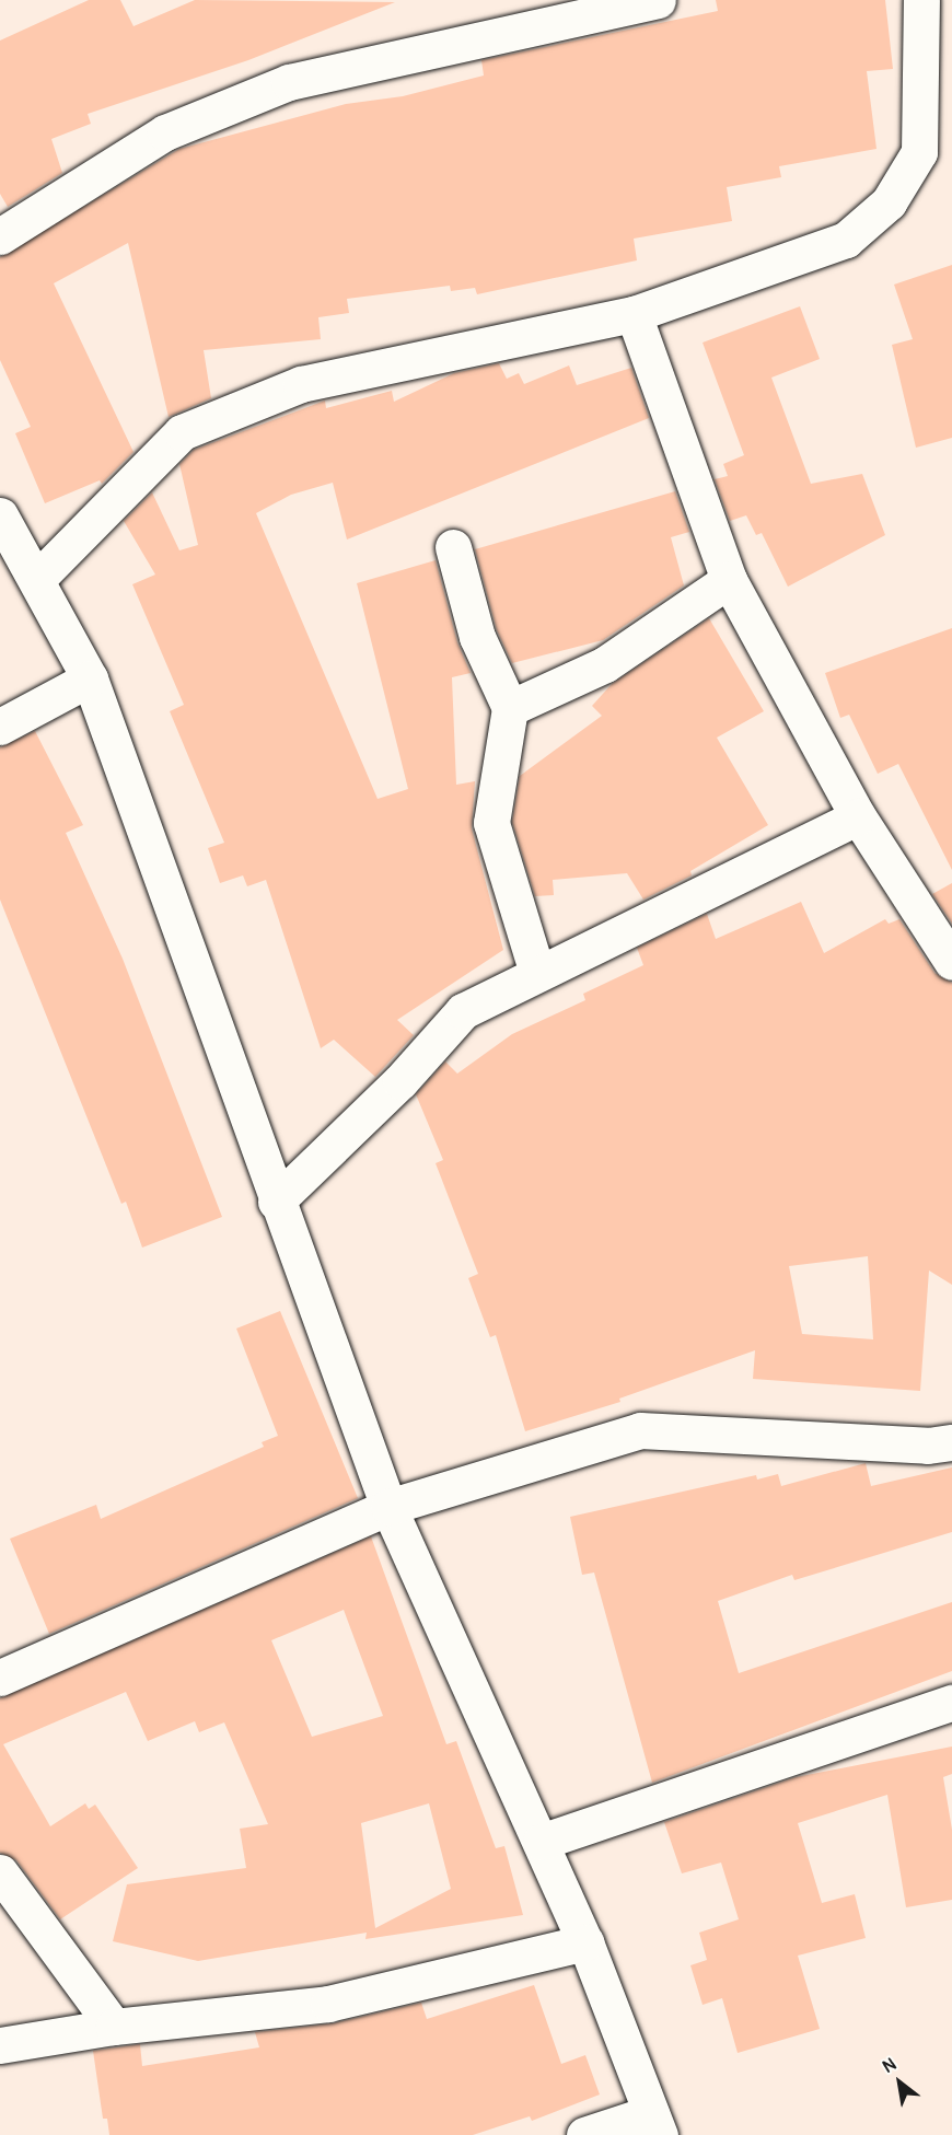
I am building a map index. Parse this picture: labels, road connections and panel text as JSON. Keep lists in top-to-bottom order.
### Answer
{
  "north": "top left"
}
